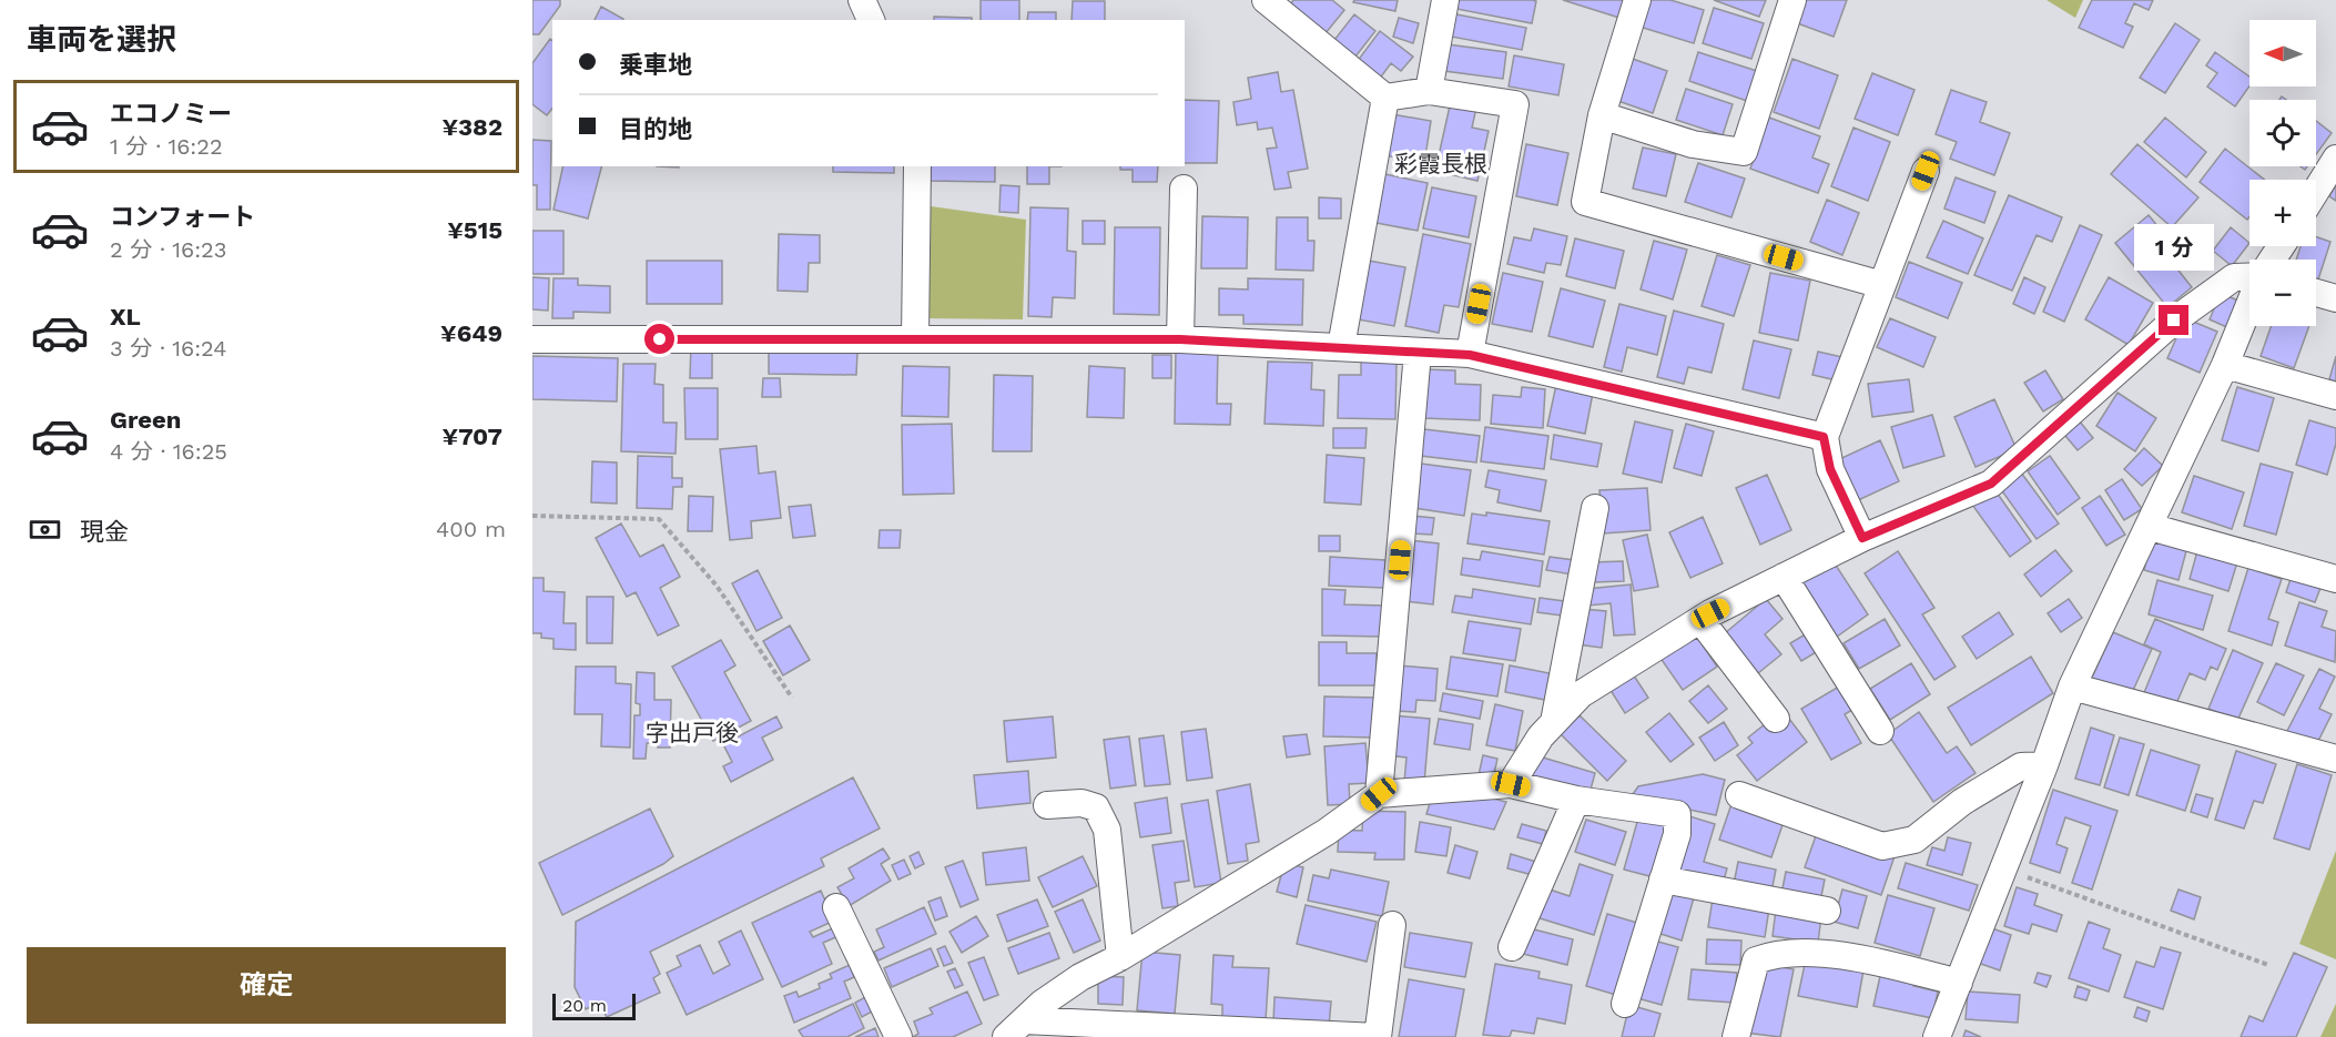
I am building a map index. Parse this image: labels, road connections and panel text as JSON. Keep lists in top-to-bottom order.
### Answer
{
  "districts": ["彩霞長根", "字出戸後"],
  "scale_bar": "20 m",
  "north": "left",
  "page": {
    "heading": "車両を選択",
    "map_buttons": ["+", "−"],
    "banner": ["乗車地", "目的地"],
    "list": [
      {
        "name": "エコノミー",
        "note": "1 分 · 16:22",
        "value": "¥382"
      },
      {
        "name": "コンフォート",
        "note": "2 分 · 16:23",
        "value": "¥515"
      },
      {
        "name": "XL",
        "note": "3 分 · 16:24",
        "value": "¥649"
      },
      {
        "name": "Green",
        "note": "4 分 · 16:25",
        "value": "¥707"
      }
    ],
    "bubble": "1 分",
    "pay": ["現金", "400 m"],
    "buttons": "確定",
    "scale": "20 m"
  }
}
